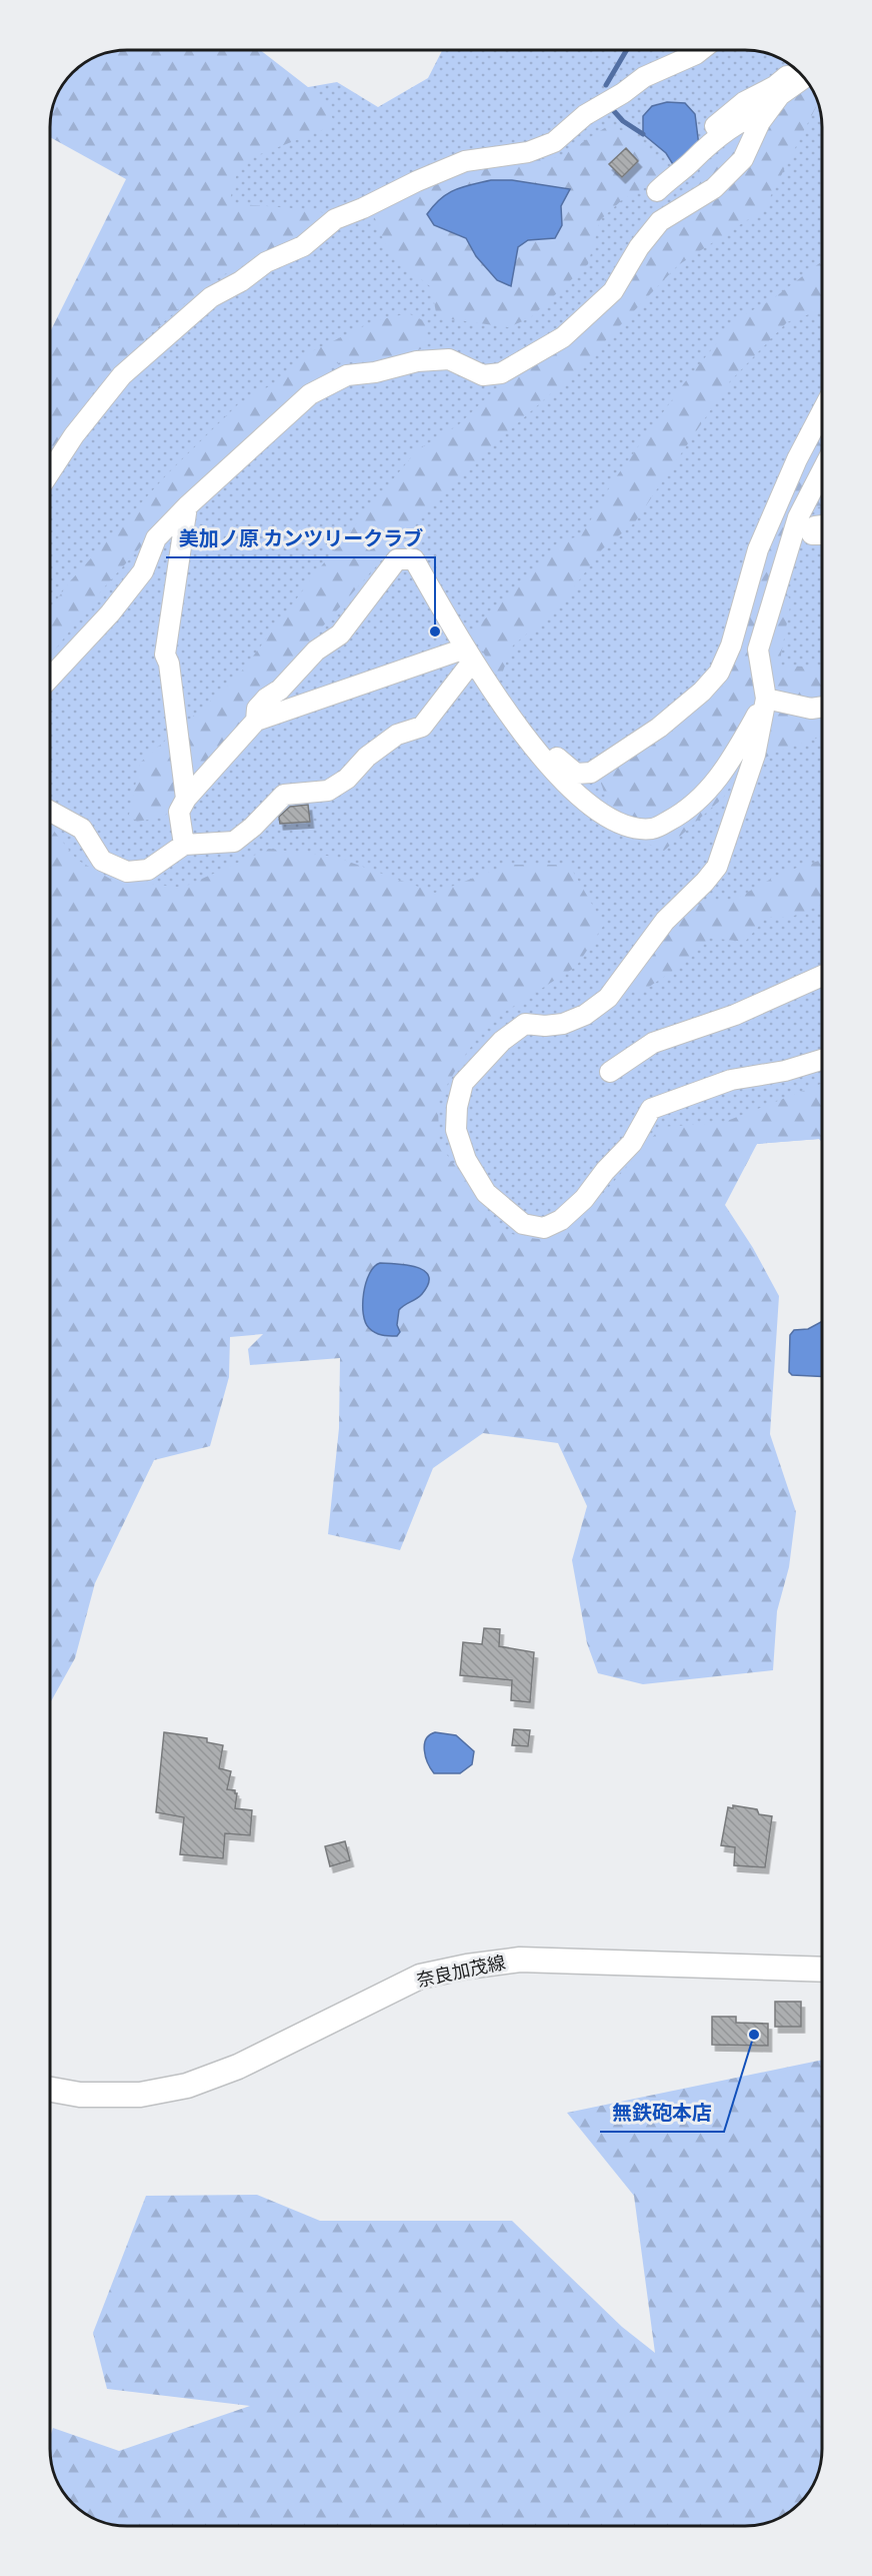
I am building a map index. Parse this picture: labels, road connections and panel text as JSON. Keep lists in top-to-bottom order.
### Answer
{
  "streets": {
    "main road": ["奈良加茂線"]
  },
  "places": ["美加ノ原 カンツリークラブ", "無鉄砲本店"]
}
